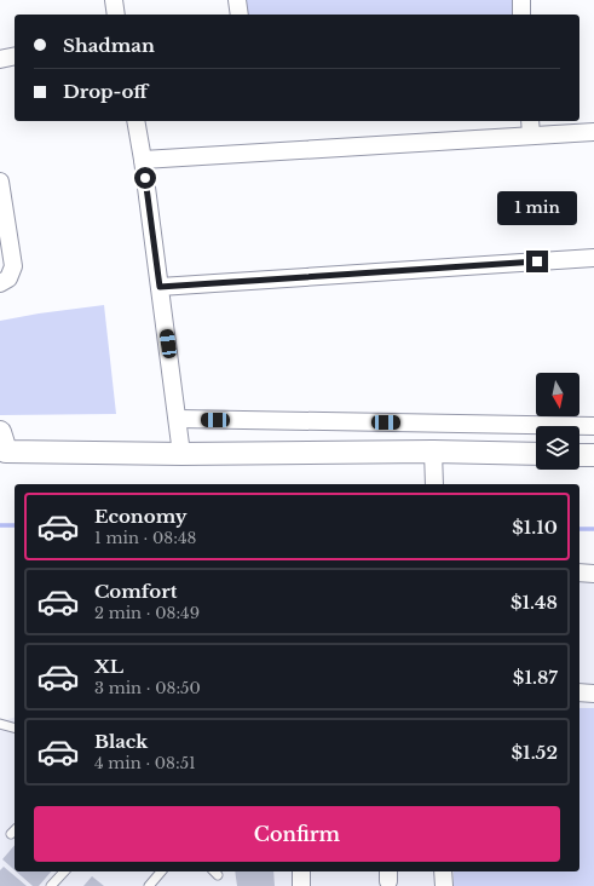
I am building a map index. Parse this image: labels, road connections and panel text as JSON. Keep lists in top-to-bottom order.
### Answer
{
  "north": "bottom",
  "page": {
    "banner": ["Shadman", "Drop-off"],
    "bubble": "1 min",
    "list": [
      {
        "name": "Economy",
        "note": "1 min · 08:48",
        "value": "$1.10"
      },
      {
        "name": "Comfort",
        "note": "2 min · 08:49",
        "value": "$1.48"
      },
      {
        "name": "XL",
        "note": "3 min · 08:50",
        "value": "$1.87"
      },
      {
        "name": "Black",
        "note": "4 min · 08:51",
        "value": "$1.52"
      }
    ],
    "buttons": "Confirm"
  }
}
